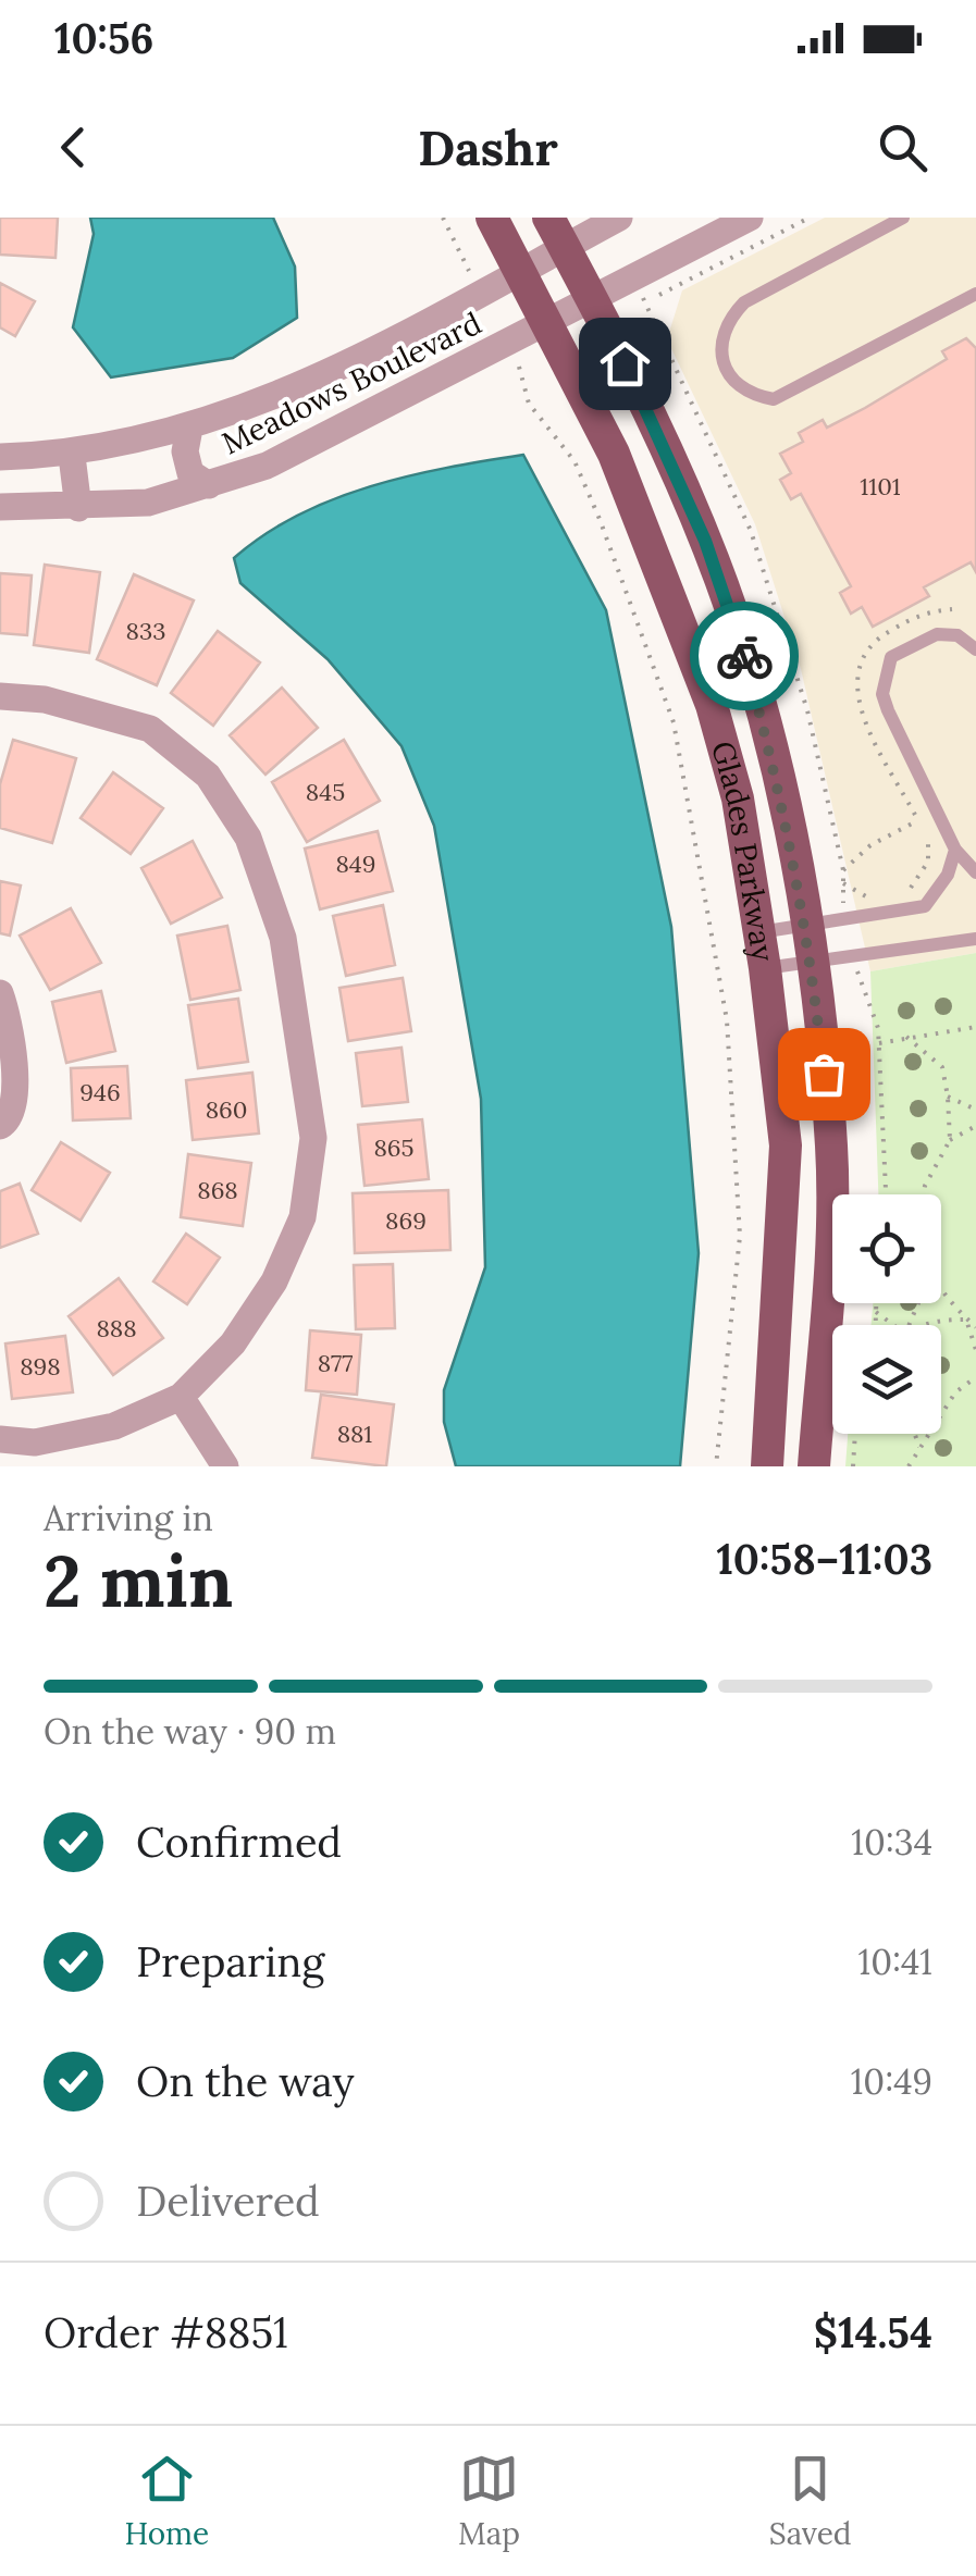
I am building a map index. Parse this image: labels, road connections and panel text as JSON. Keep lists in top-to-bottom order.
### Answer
{
  "streets": {
    "main road": ["Glades Parkway"],
    "street": ["Meadows Boulevard"]
  },
  "crossings": [
    ["Meadows Boulevard", "Glades Parkway"]
  ],
  "house_numbers": [
    "1101",
    "833",
    "845",
    "849",
    "946",
    "860",
    "865",
    "868",
    "869",
    "888",
    "877",
    "898",
    "881"
  ],
  "page": {
    "status": "10:56",
    "header": "Dashr",
    "heading": ["2 min", "Arriving in", "10:58–11:03"],
    "panel": ["Order #8851", "$14.54"],
    "bar": "On the way · 90 m",
    "list": [
      ["Confirmed", "10:34"],
      ["Preparing", "10:41"],
      ["On the way", "10:49"],
      "Delivered"
    ],
    "tabs": ["Home", "Map", "Saved"]
  }
}
